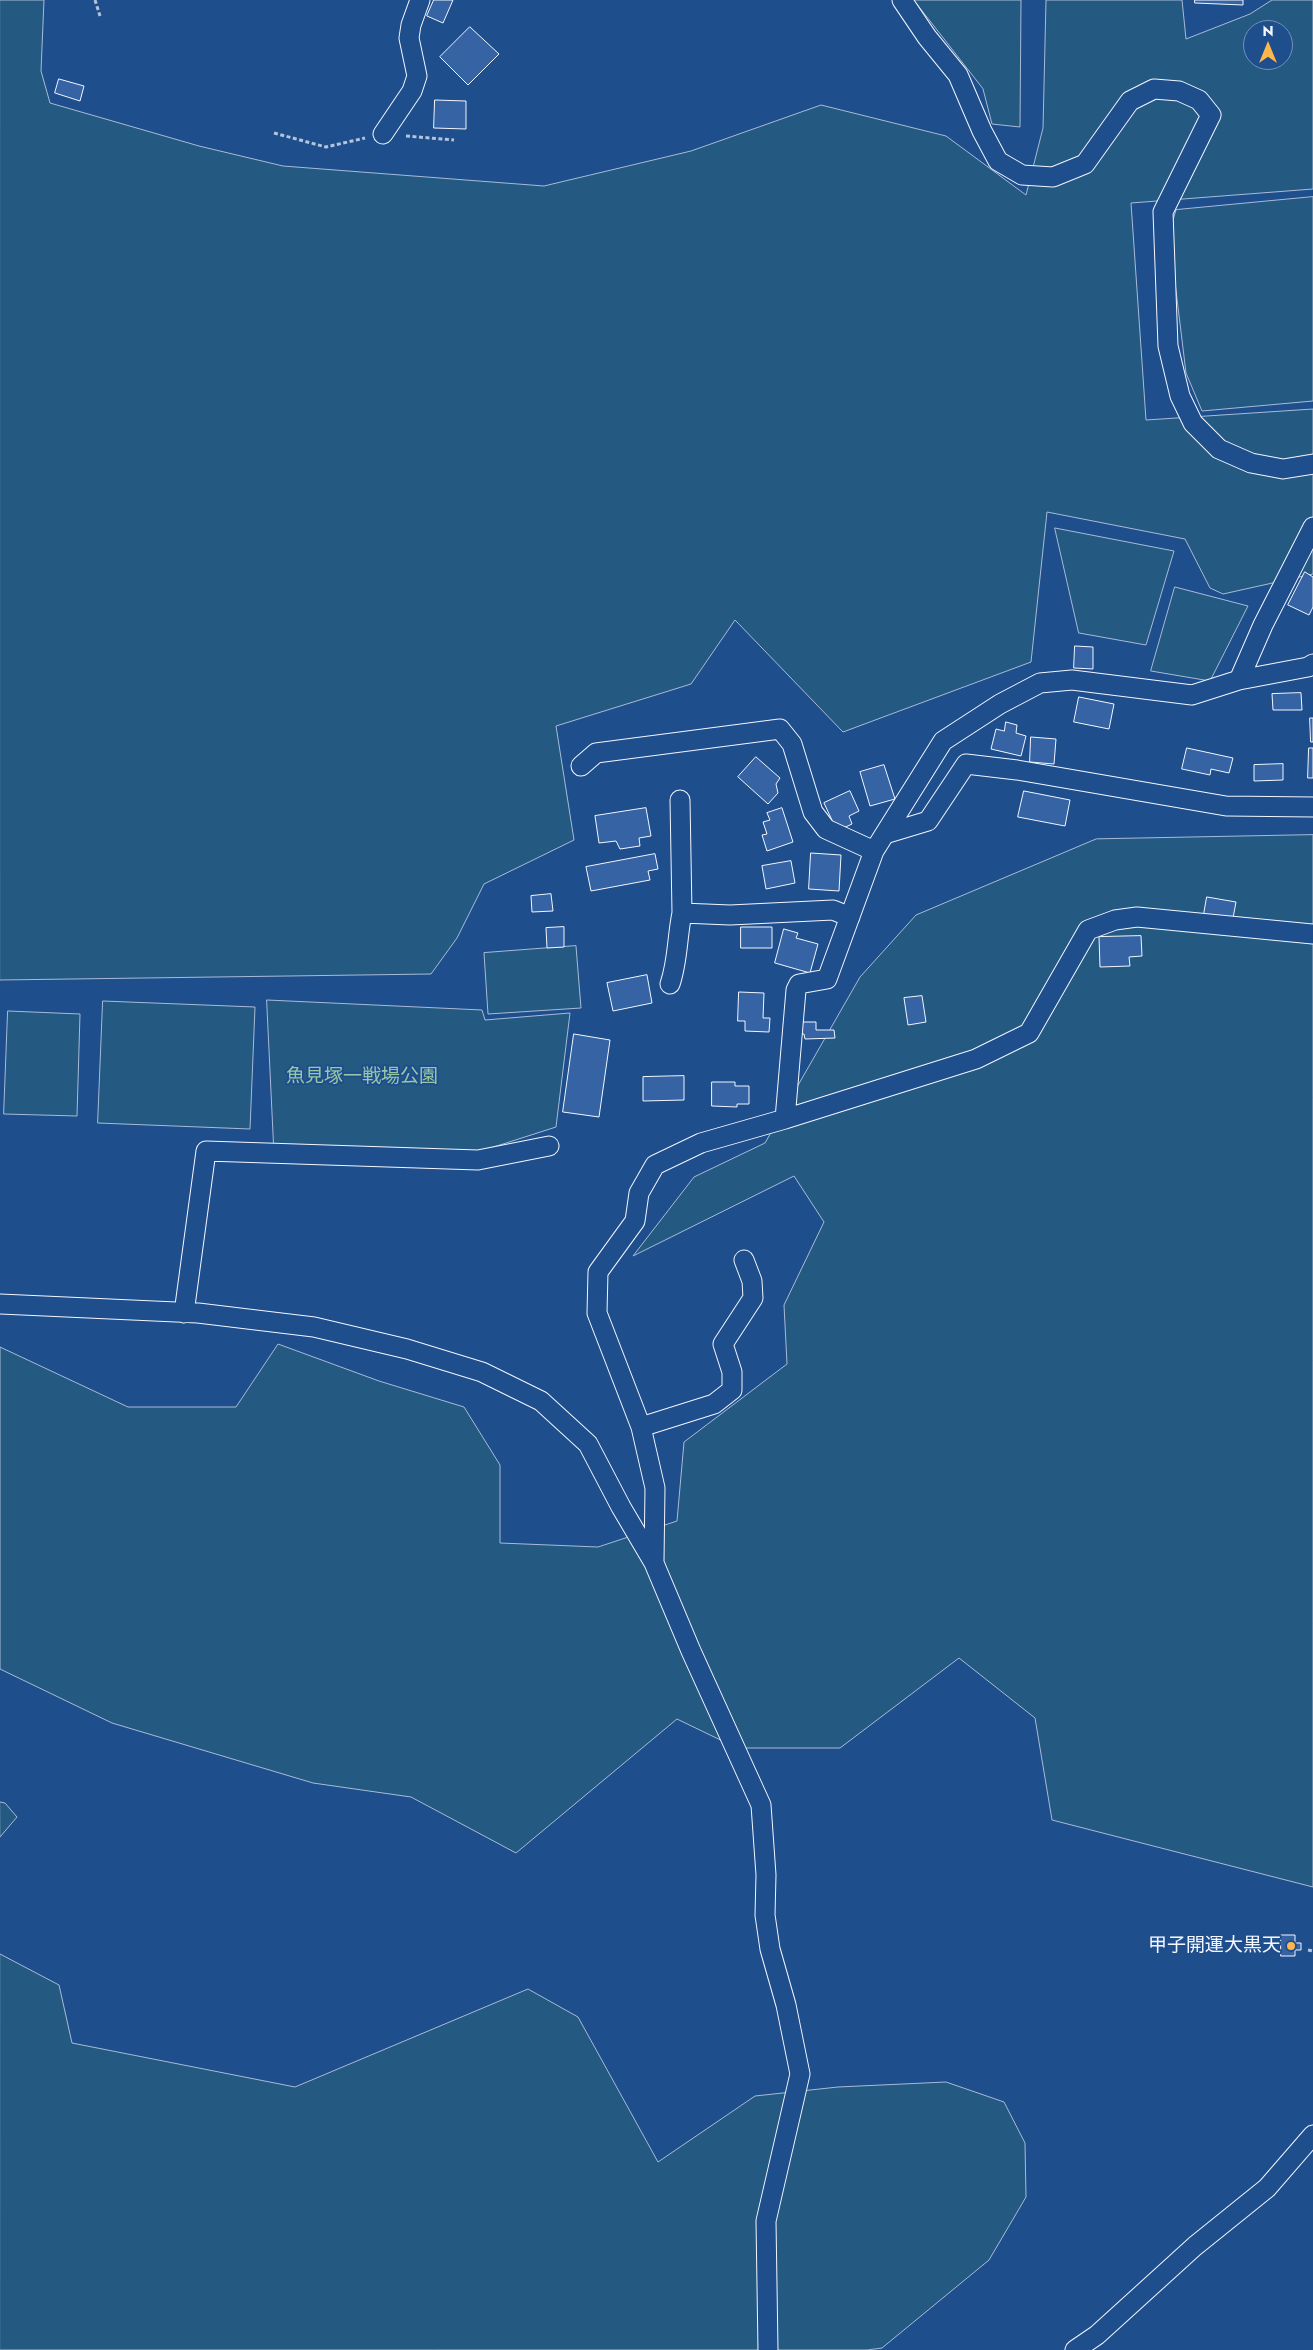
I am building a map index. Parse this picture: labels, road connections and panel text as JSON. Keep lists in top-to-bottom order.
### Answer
{
  "parks": ["魚見塚一戦場公園"],
  "places": ["甲子開運大黒天"],
  "north": "top"
}
